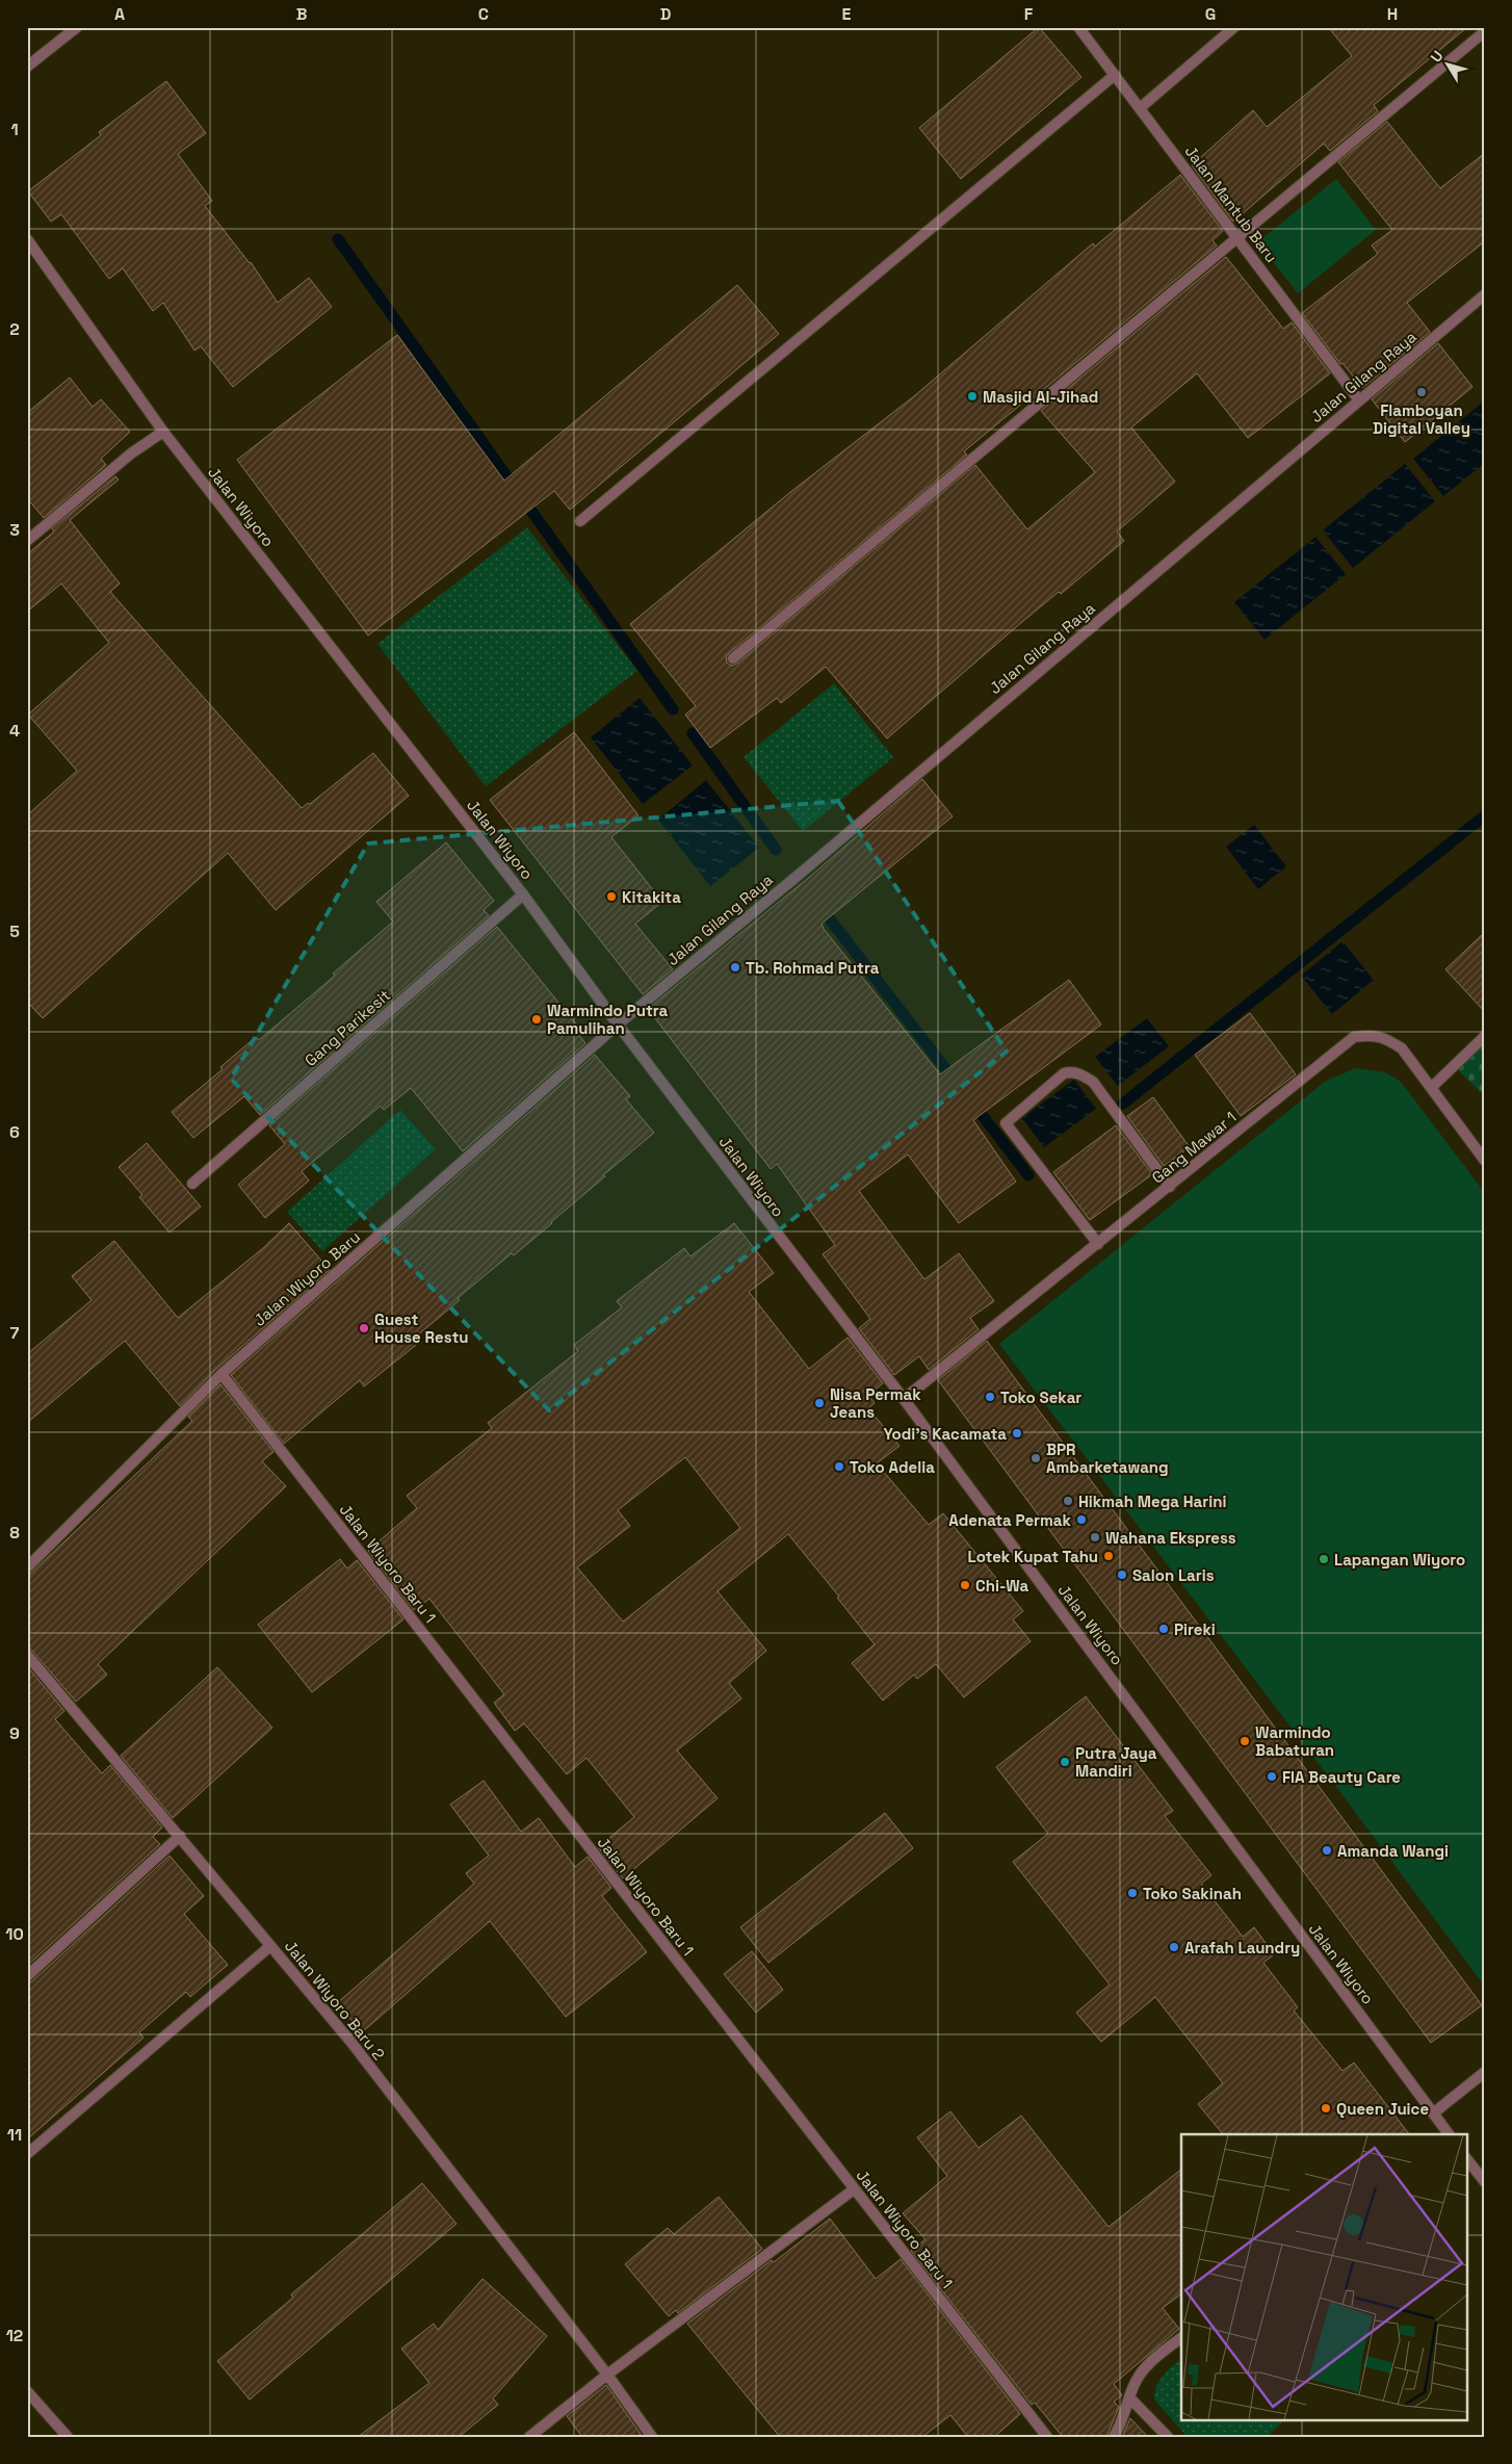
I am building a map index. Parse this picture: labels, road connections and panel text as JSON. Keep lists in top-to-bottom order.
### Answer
{
  "streets": {
    "street": [
      "Jalan Mantub Baru",
      "Jalan Gilang Raya",
      "Jalan Wiyoro",
      "Gang Parikesit",
      "Gang Mawar 1",
      "Jalan Wiyoro Baru",
      "Jalan Wiyoro Baru 1",
      "Jalan Wiyoro Baru 2"
    ]
  },
  "crossings": [
    ["Jalan Mantub Baru", "Jalan Gilang Raya"],
    ["Jalan Gilang Raya", "Jalan Wiyoro"],
    ["Jalan Gilang Raya", "Jalan Wiyoro Baru"],
    ["Jalan Wiyoro", "Gang Parikesit"],
    ["Jalan Wiyoro", "Gang Mawar 1"],
    ["Jalan Wiyoro", "Jalan Wiyoro Baru"],
    ["Jalan Wiyoro Baru", "Jalan Wiyoro Baru 1"]
  ],
  "places": [
    "Flamboyan Digital Valley",
    "Masjid Al-Jihad",
    "Kitakita",
    "Tb. Rohmad Putra",
    "Warmindo Putra Pamulihan",
    "Guest House Restu",
    "Toko Sekar",
    "Nisa Permak Jeans",
    "Yodi's Kacamata",
    "BPR Ambarketawang",
    "Toko Adelia",
    "Hikmah Mega Harini",
    "Adenata Permak",
    "Wahana Ekspress",
    "Lotek Kupat Tahu",
    "Lapangan Wiyoro",
    "Salon Laris",
    "Chi-Wa",
    "Pireki",
    "Warmindo Babaturan",
    "Putra Jaya Mandiri",
    "FIA Beauty Care",
    "Amanda Wangi",
    "Toko Sakinah",
    "Arafah Laundry",
    "Queen Juice"
  ],
  "north": "top left",
  "grid": {
    "columns": [
      "A",
      "B",
      "C",
      "D",
      "E",
      "F",
      "G",
      "H"
    ],
    "rows": [
      "1",
      "2",
      "3",
      "4",
      "5",
      "6",
      "7",
      "8",
      "9",
      "10",
      "11",
      "12"
    ]
  }
}
